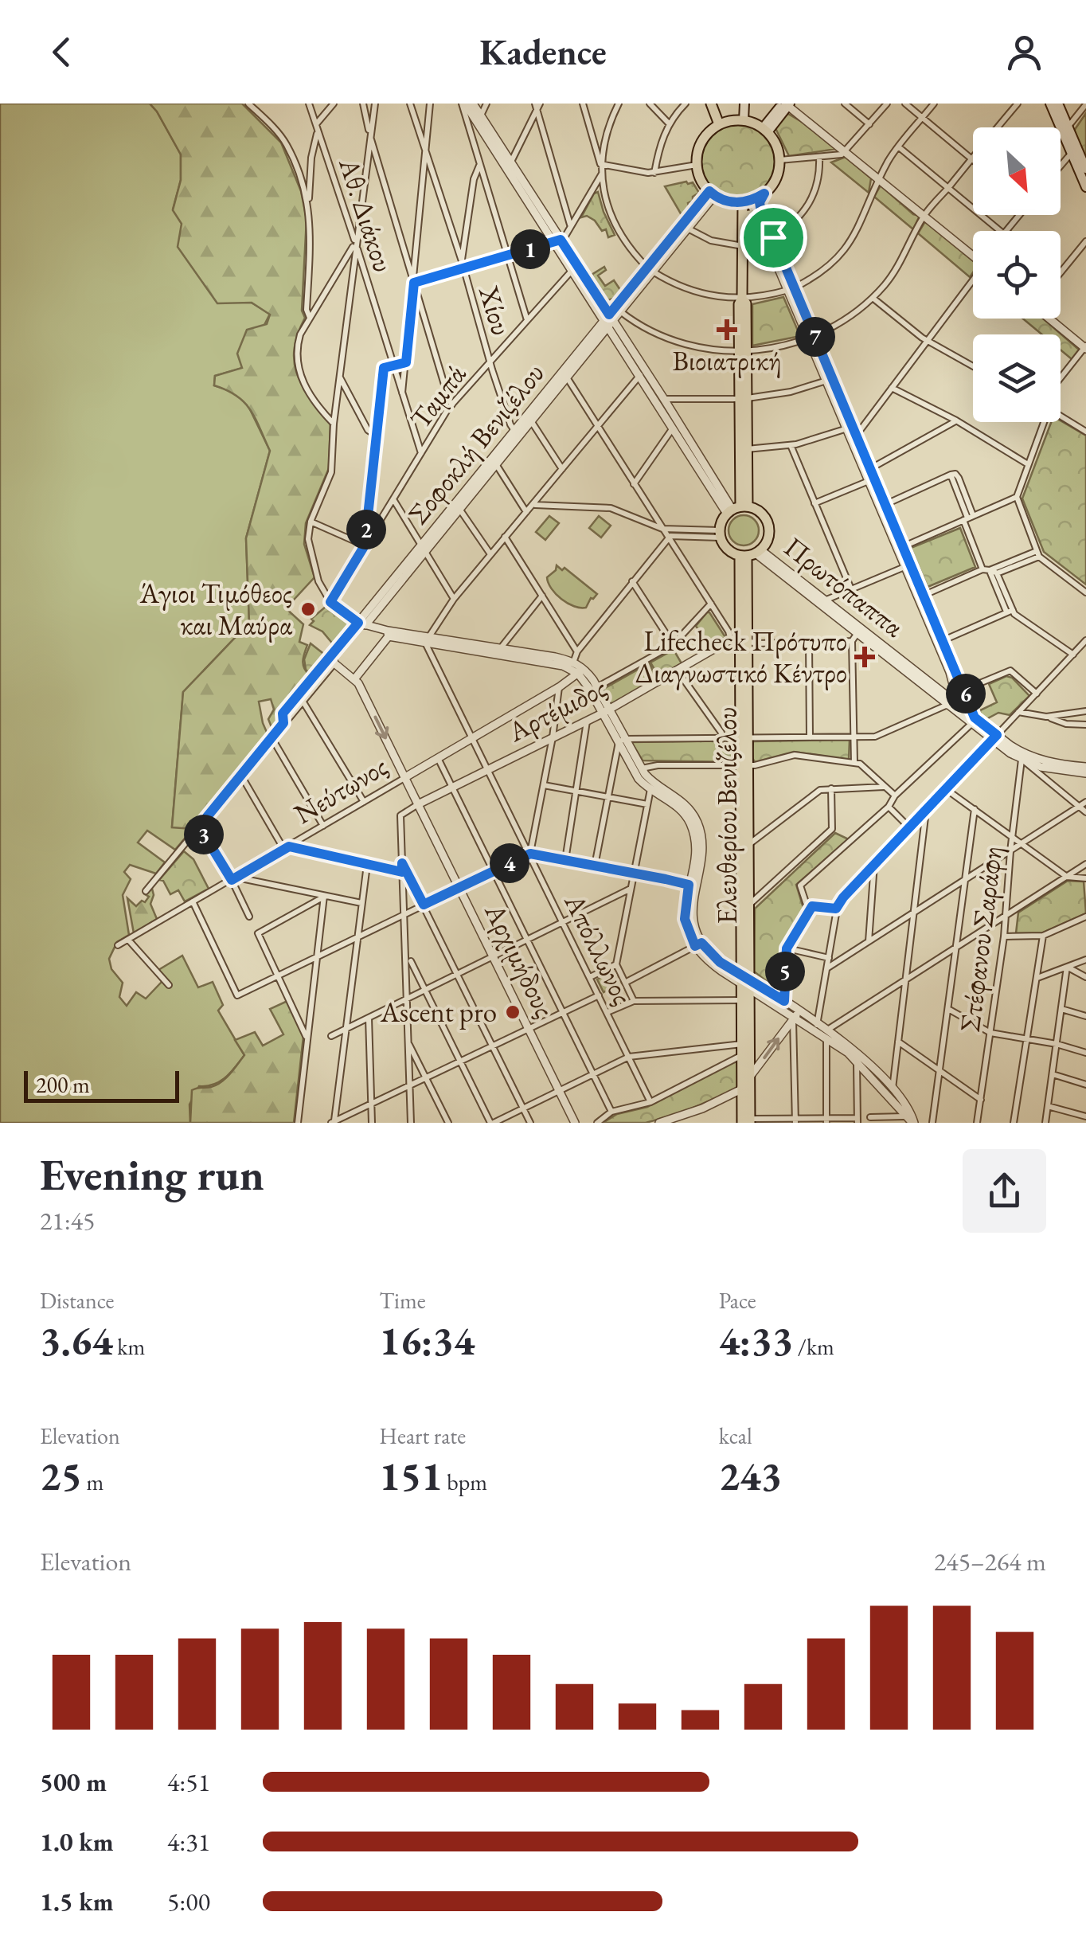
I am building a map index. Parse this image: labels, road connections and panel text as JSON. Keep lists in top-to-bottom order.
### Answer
{
  "streets": {
    "main road": ["Ελευθερίου Βενιζέλου"],
    "street": [
      "Αθ. Διάκου",
      "Χίου",
      "Ταμπά",
      "Σοφοκλή Βενιζέλου",
      "Πρωτόπαππα",
      "Αρτέμιδος",
      "Νεύτωνος",
      "Στέφανου Σαράφη",
      "Απόλλωνος",
      "Αρχιμήδους"
    ]
  },
  "crossings": [
    ["Αθ. Διάκου", "Ταμπά"],
    ["Χίου", "Ταμπά"],
    ["Χίου", "Σοφοκλή Βενιζέλου"],
    ["Σοφοκλή Βενιζέλου", "Αρχιμήδους"],
    ["Πρωτόπαππα", "Ελευθερίου Βενιζέλου"],
    ["Αρτέμιδος", "Ελευθερίου Βενιζέλου"],
    ["Αρτέμιδος", "Απόλλωνος"],
    ["Αρτέμιδος", "Αρχιμήδους"],
    ["Νεύτωνος", "Απόλλωνος"],
    ["Νεύτωνος", "Αρχιμήδους"]
  ],
  "places": {
    "health": ["Βιοιατρική", "Lifecheck Πρότυπο Διαγνωστικό Κέντρο"],
    "other": ["Άγιοι Τιμόθεος και Μαύρα", "Ascent pro"]
  },
  "scale_bar": "200 m",
  "north": "bottom right",
  "page": {
    "header": "Kadence",
    "pins": [
      "1",
      "7",
      "2",
      "6",
      "3",
      "4",
      "5"
    ],
    "scale": "200 m",
    "heading": ["Evening run", "21:45"],
    "stats": [
      ["Distance", "3.64 km"],
      ["Time", "16:34"],
      ["Pace", "4:33 /km"],
      ["Elevation", "25 m"],
      ["Heart rate", "151 bpm"],
      ["kcal", "243"]
    ],
    "chart": ["Elevation", "245–264 m"],
    "list": [
      {
        "name": "500 m",
        "note": "4:51"
      },
      {
        "name": "1.0 km",
        "note": "4:31"
      },
      {
        "name": "1.5 km",
        "note": "5:00"
      }
    ]
  }
}
